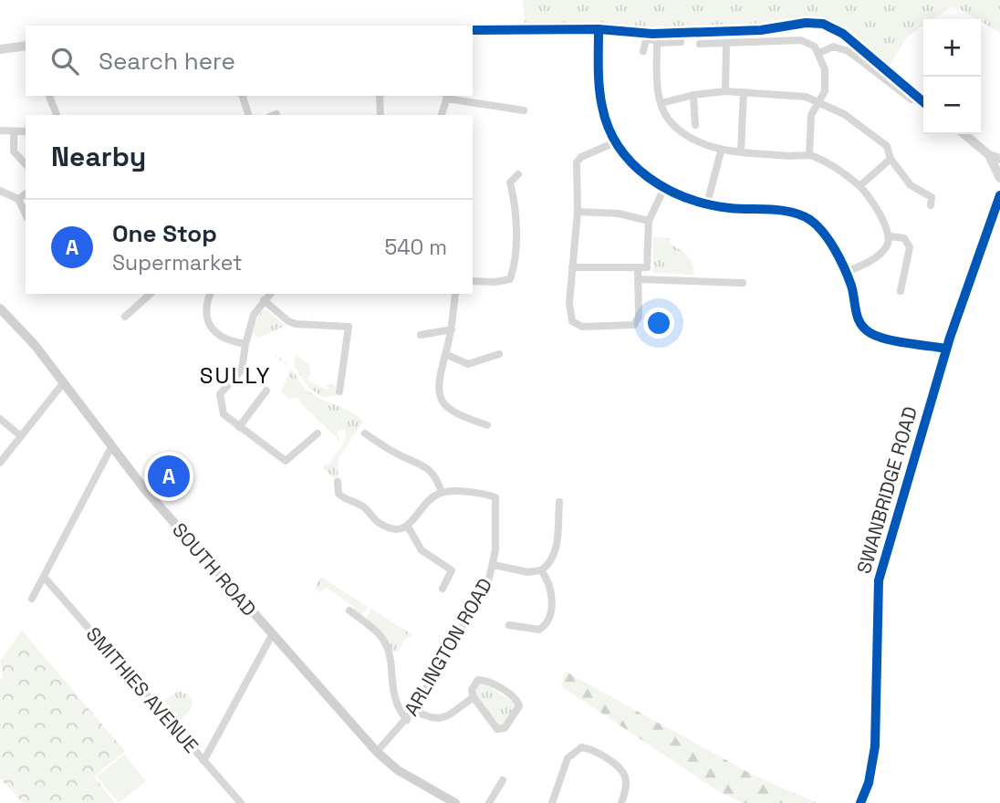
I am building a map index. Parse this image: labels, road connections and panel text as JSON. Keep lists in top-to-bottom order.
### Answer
{
  "streets": {
    "main road": ["SOUTH ROAD"],
    "street": ["SWANBRIDGE ROAD", "ARLINGTON ROAD", "SMITHIES AVENUE"]
  },
  "crossings": [
    ["SOUTH ROAD", "ARLINGTON ROAD"]
  ],
  "districts": ["SULLY"],
  "page": {
    "map_buttons": ["+", "−"],
    "search": "Search here",
    "heading": "Nearby",
    "list": [
      {
        "mark": "A",
        "name": "One Stop",
        "note": "Supermarket",
        "value": "540 m"
      }
    ],
    "pins": "A"
  }
}
